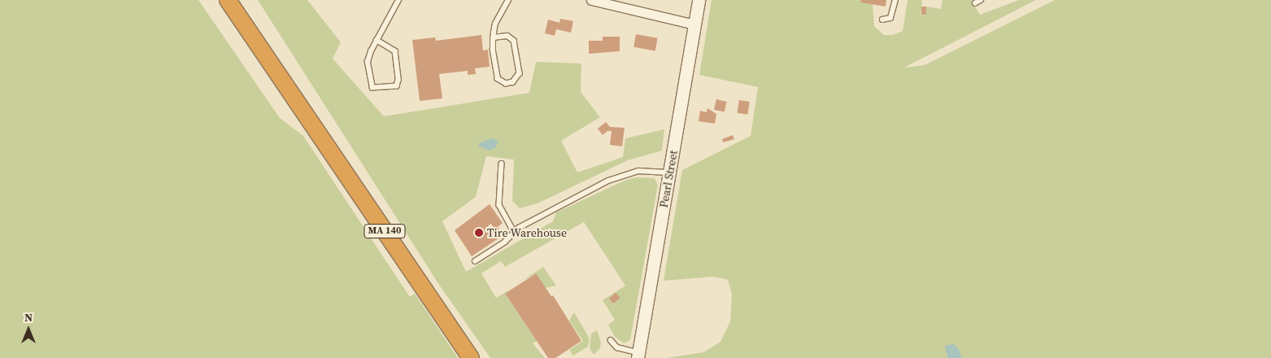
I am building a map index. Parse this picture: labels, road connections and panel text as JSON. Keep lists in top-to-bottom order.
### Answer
{
  "streets": {
    "highway": ["MA 140"],
    "main road": ["Pearl Street"]
  },
  "places": ["Tire Warehouse"],
  "north": "top"
}
